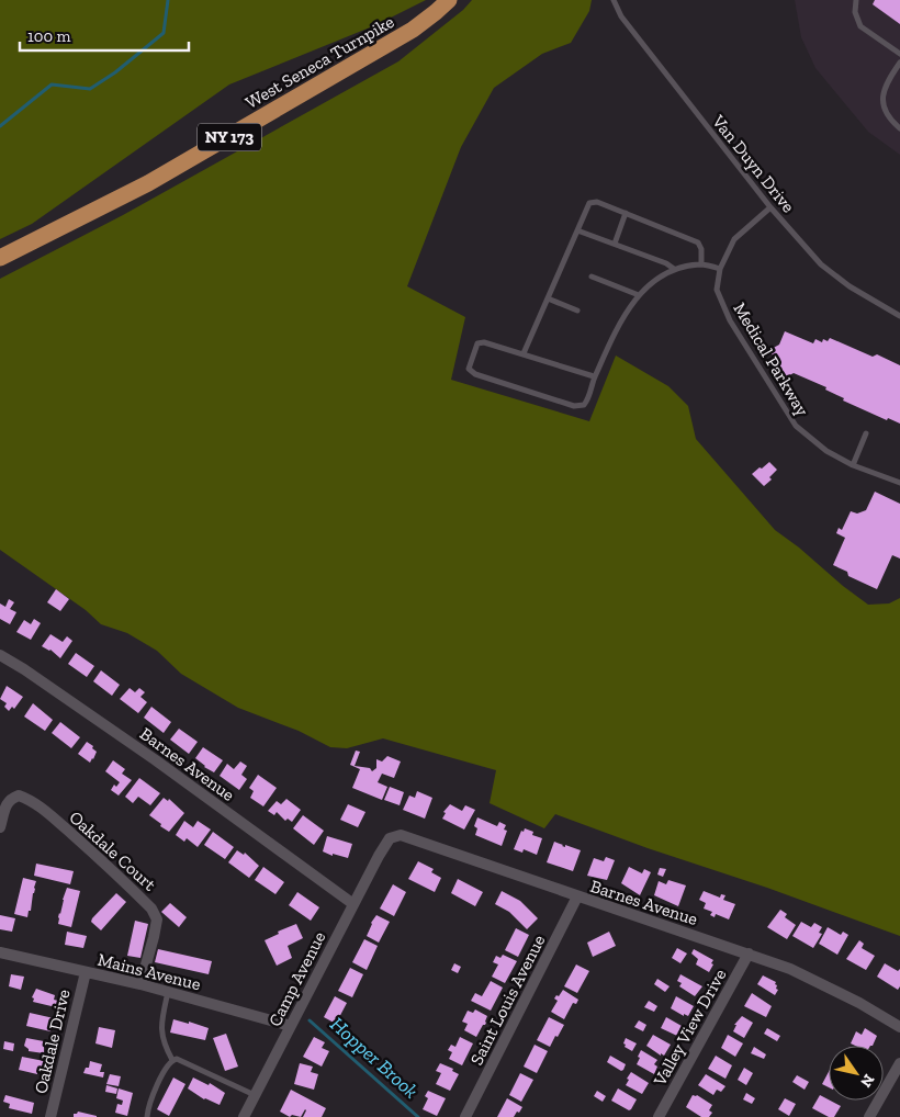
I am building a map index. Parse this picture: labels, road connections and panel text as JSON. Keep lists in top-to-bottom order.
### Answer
{
  "streets": {
    "main road": ["West Seneca Turnpike", "NY 173"],
    "street": [
      "Barnes Avenue",
      "Oakdale Court",
      "Mains Avenue",
      "Camp Avenue",
      "Saint Louis Avenue",
      "Valley View Drive",
      "Oakdale Drive"
    ],
    "lane": ["Van Duyn Drive", "Medical Parkway"]
  },
  "crossings": [
    ["Van Duyn Drive", "Medical Parkway"],
    ["Barnes Avenue", "Camp Avenue"],
    ["Barnes Avenue", "Saint Louis Avenue"],
    ["Barnes Avenue", "Valley View Drive"],
    ["Oakdale Court", "Mains Avenue"],
    ["Mains Avenue", "Camp Avenue"],
    ["Mains Avenue", "Oakdale Drive"]
  ],
  "water": ["Hopper Brook"],
  "scale_bar": "100 m",
  "north": "bottom right"
}
